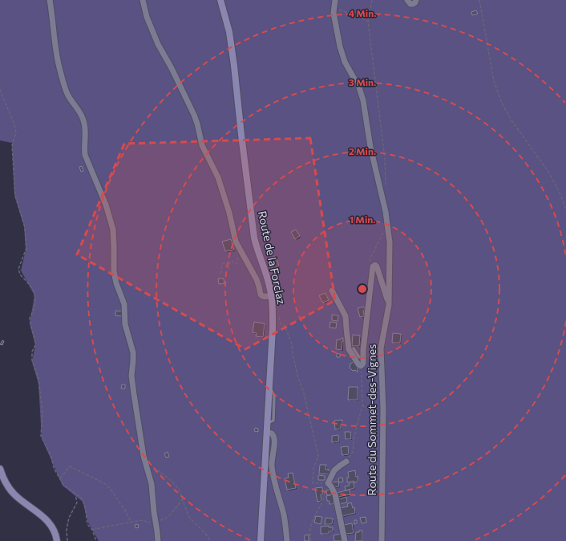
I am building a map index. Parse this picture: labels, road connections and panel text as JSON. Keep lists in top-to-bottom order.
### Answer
{
  "streets": {
    "main road": ["Route de la Forclaz"],
    "street": ["Route du Sommet-des-Vignes"]
  },
  "rings": [
    "4 Min.",
    "3 Min.",
    "2 Min.",
    "1 Min."
  ]
}
